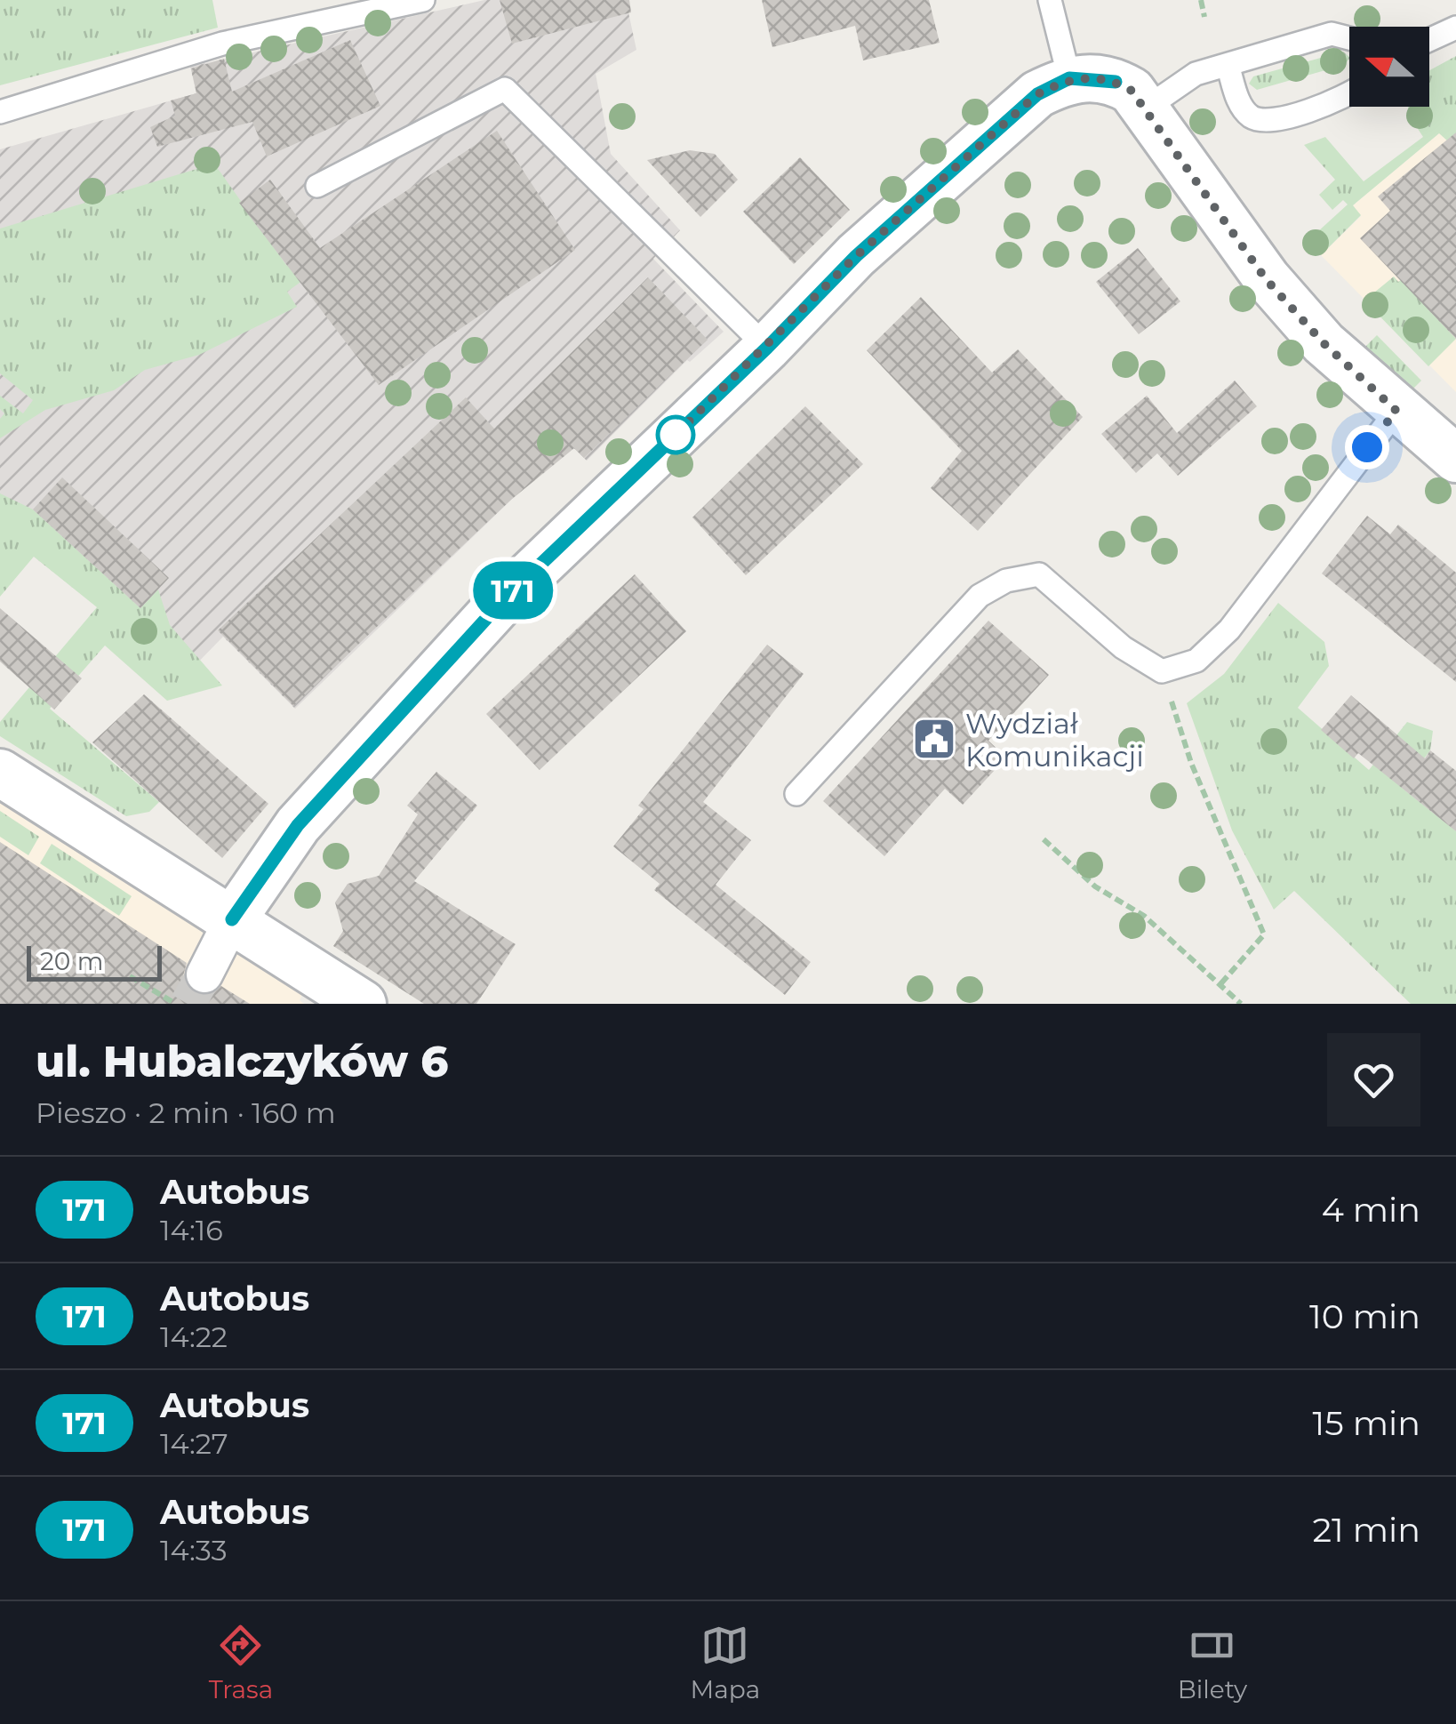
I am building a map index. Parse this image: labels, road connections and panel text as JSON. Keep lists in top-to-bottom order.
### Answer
{
  "places": {
    "public building": ["Wydział Komunikacji"]
  },
  "lines": ["bus line 171"],
  "scale_bar": "20 m",
  "north": "left",
  "page": {
    "on_map": "171",
    "scale": "20 m",
    "heading": ["ul. Hubalczyków 6", "Pieszo · 2 min · 160 m"],
    "list": [
      {
        "mark": "171",
        "name": "Autobus",
        "note": "14:16",
        "value": "4 min"
      },
      {
        "mark": "171",
        "name": "Autobus",
        "note": "14:22",
        "value": "10 min"
      },
      {
        "mark": "171",
        "name": "Autobus",
        "note": "14:27",
        "value": "15 min"
      },
      {
        "mark": "171",
        "name": "Autobus",
        "note": "14:33",
        "value": "21 min"
      }
    ],
    "tabs": ["Trasa", "Mapa", "Bilety"]
  }
}
